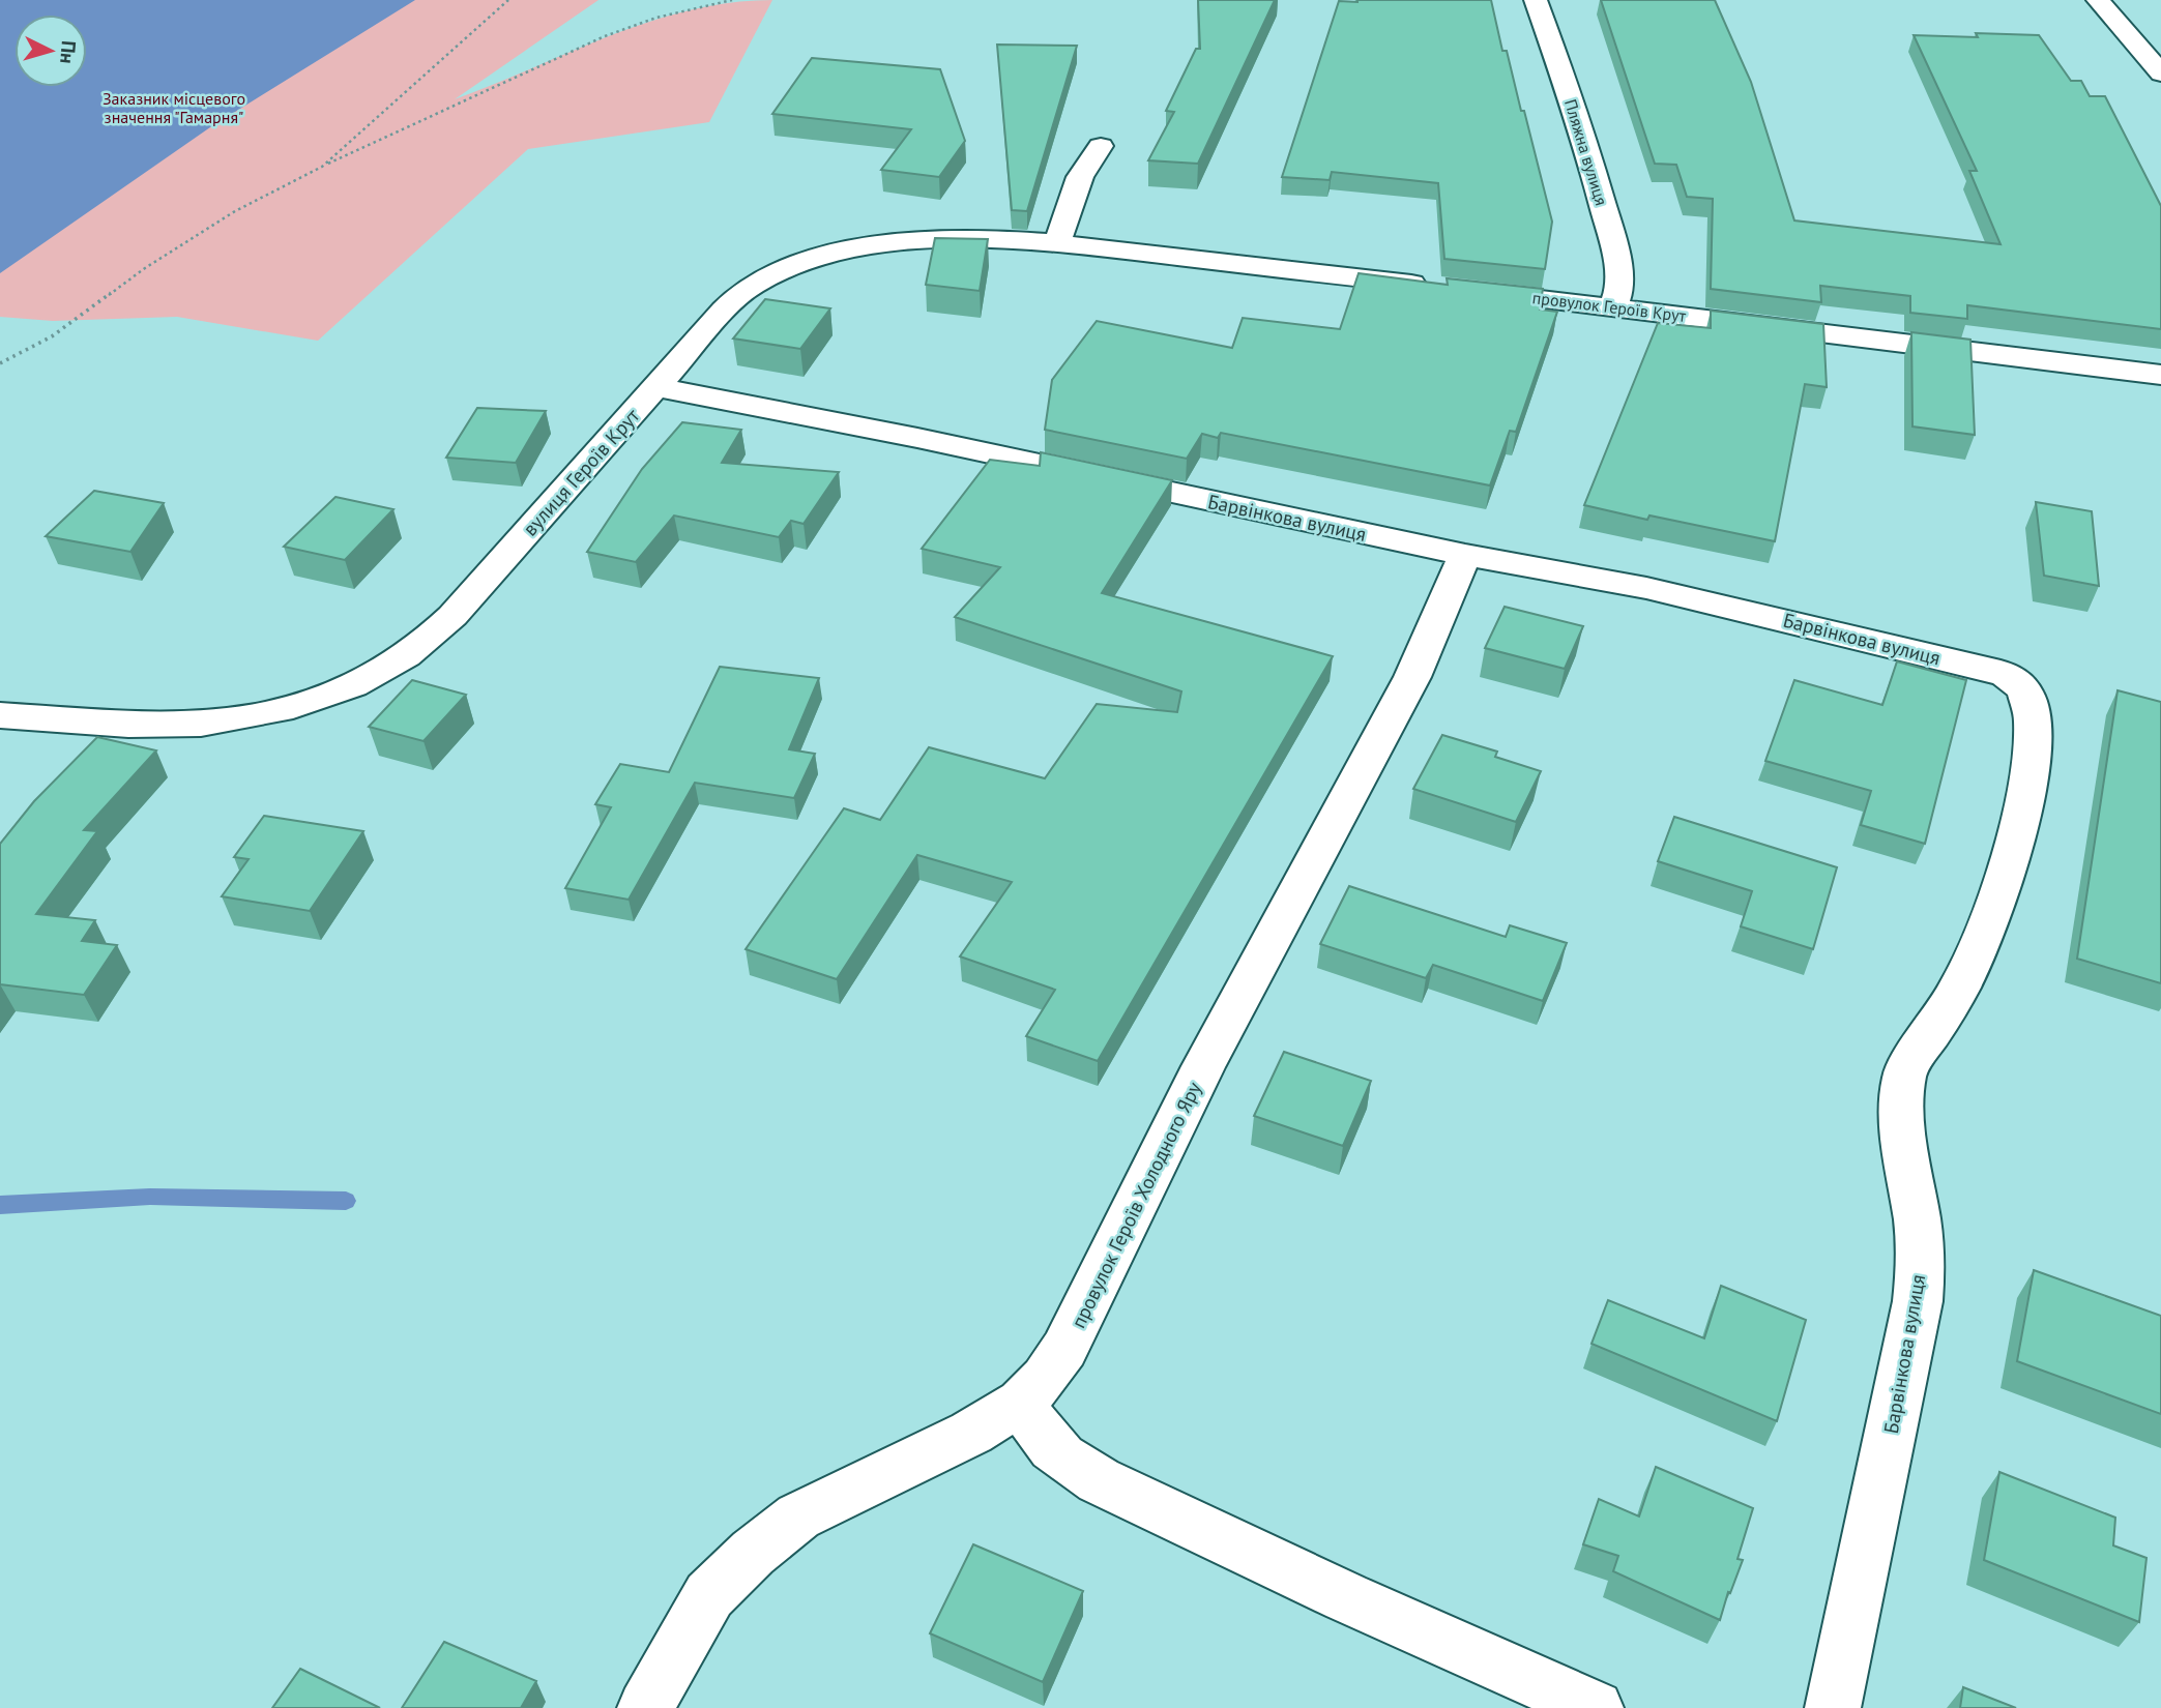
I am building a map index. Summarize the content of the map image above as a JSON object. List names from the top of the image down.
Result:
{
  "streets": {
    "street": [
      "Пляжна вулиця",
      "провулок Героїв Крут",
      "вулиця Героїв Крут",
      "Барвінкова вулиця",
      "провулок Героїв Холодного Яру"
    ]
  },
  "crossings": [
    ["Пляжна вулиця", "провулок Героїв Крут"],
    ["провулок Героїв Крут", "вулиця Героїв Крут"],
    ["вулиця Героїв Крут", "Барвінкова вулиця"],
    ["Барвінкова вулиця", "провулок Героїв Холодного Яру"]
  ],
  "parks": ["Заказник місцевого значення \"Гамарня\""],
  "north": "right"
}
